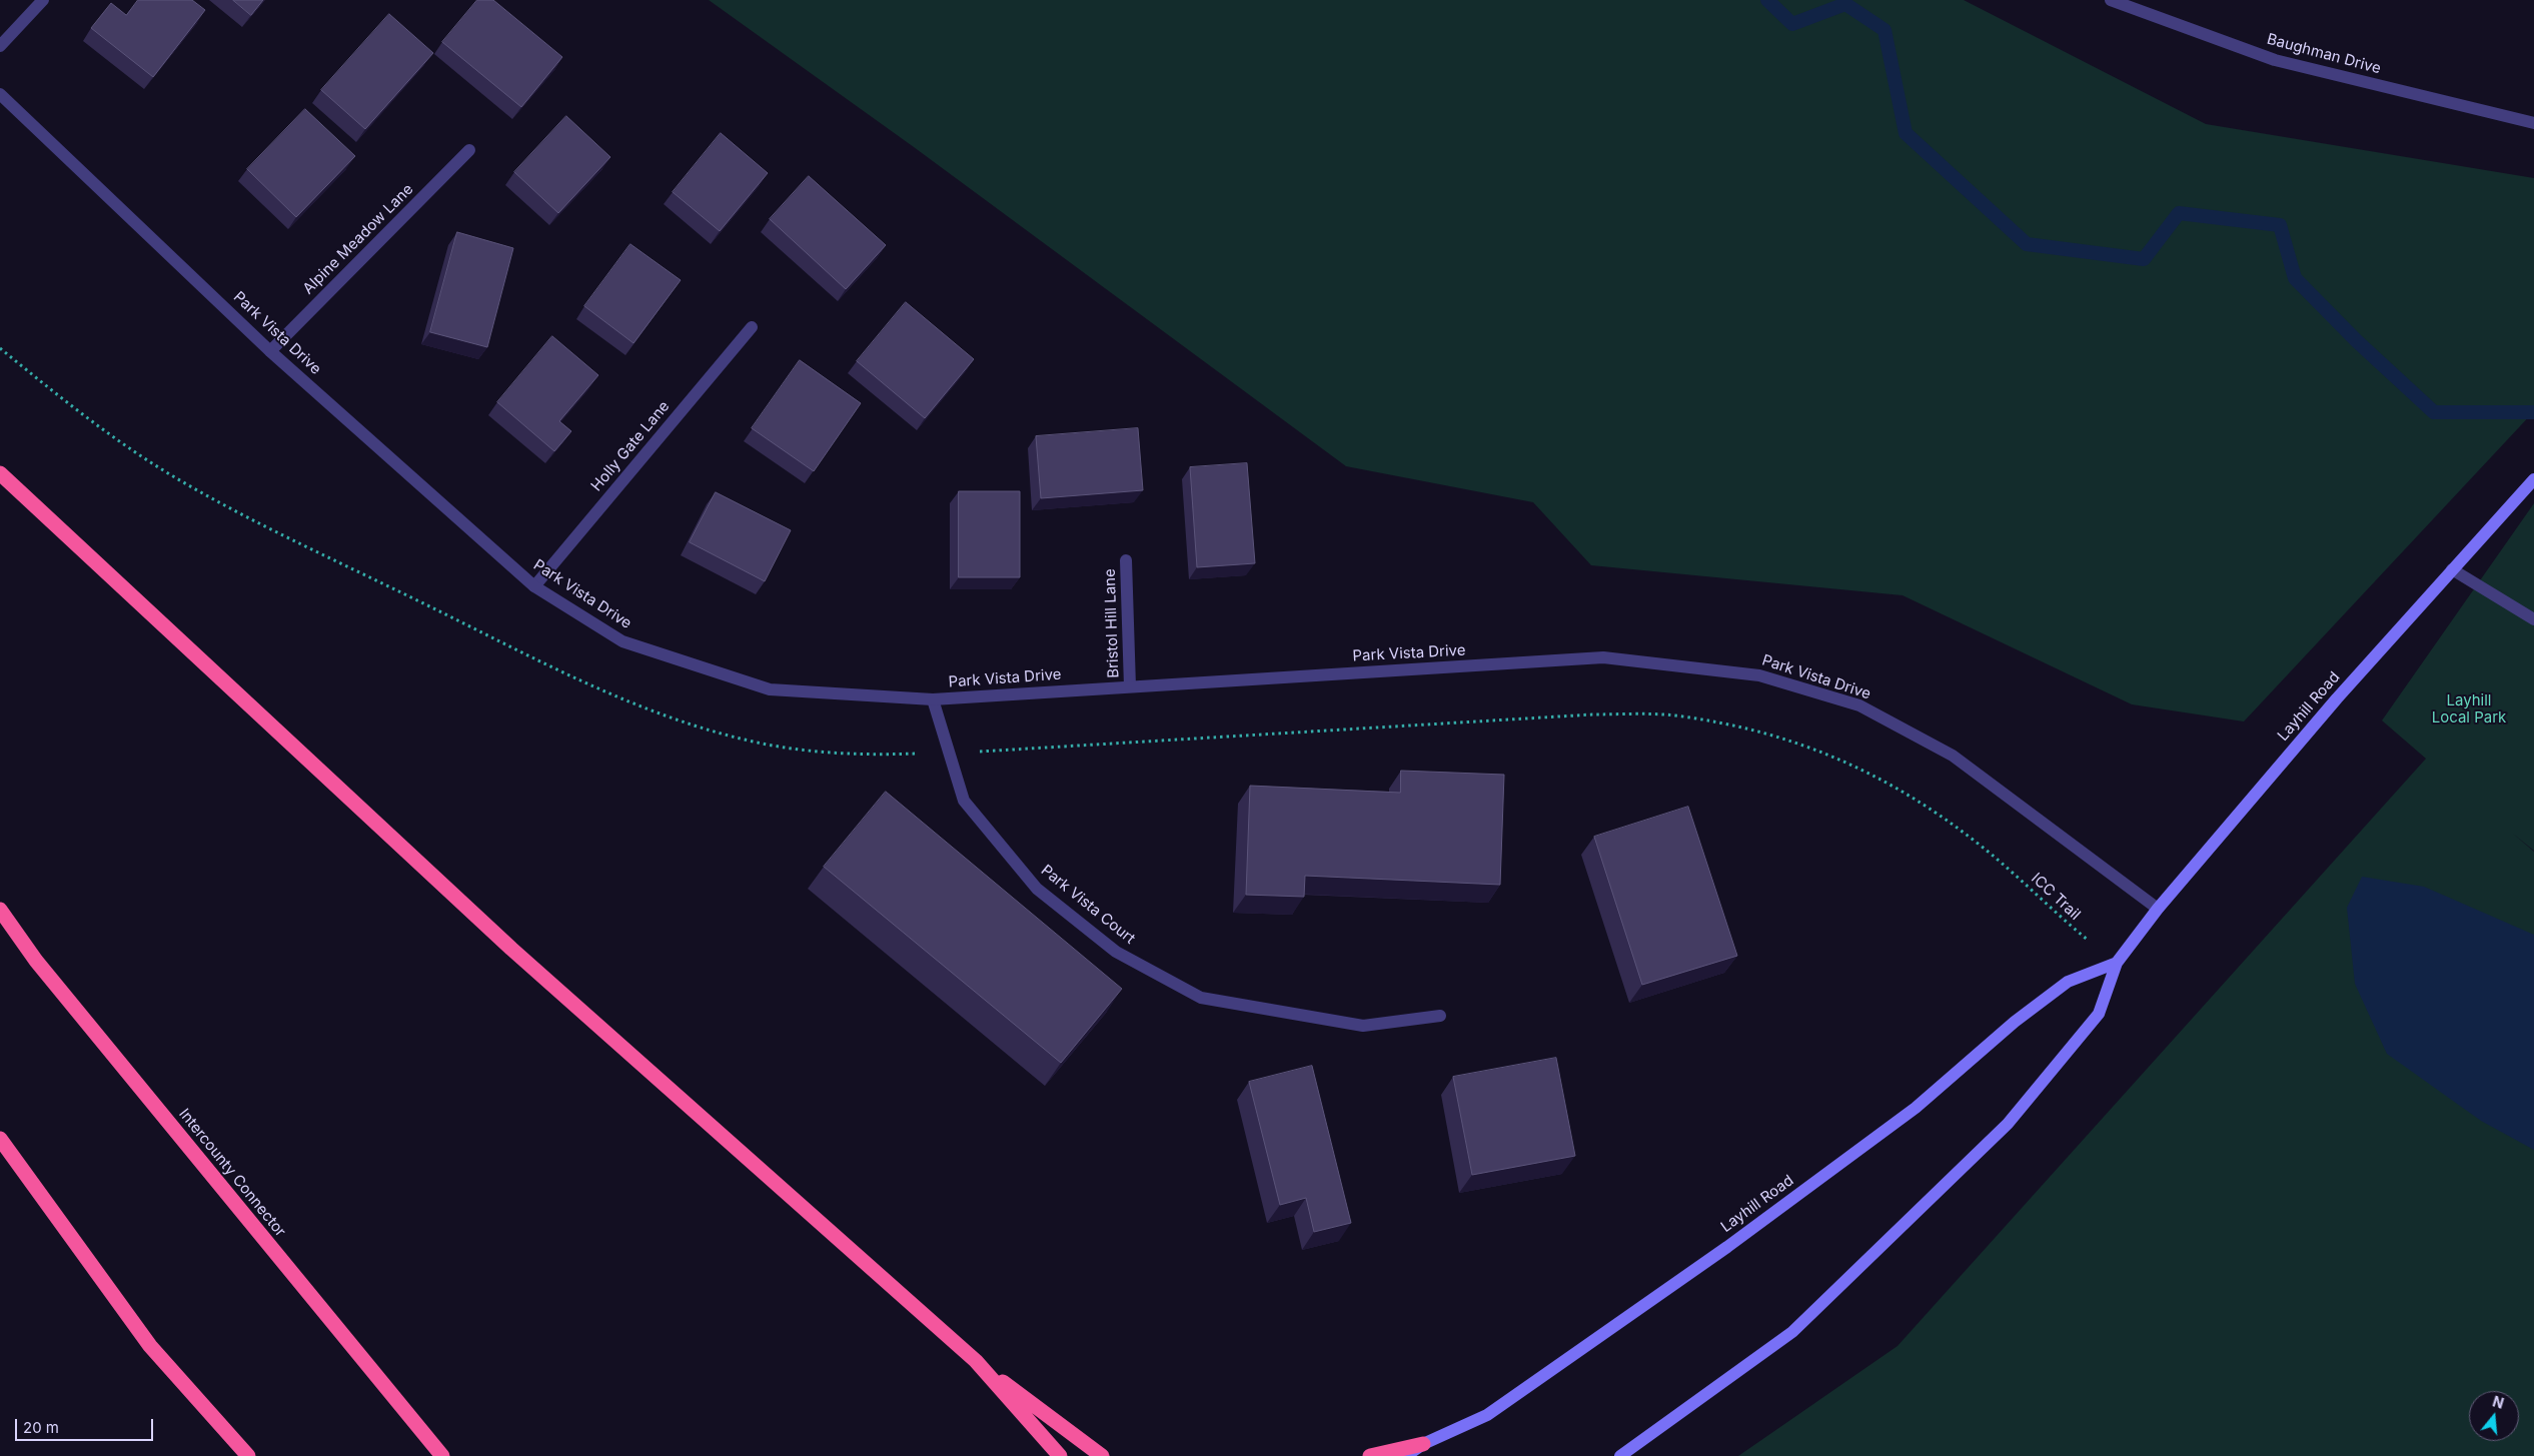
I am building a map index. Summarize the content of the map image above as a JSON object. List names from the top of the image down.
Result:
{
  "streets": {
    "highway": ["Intercounty Connector"],
    "main road": ["Layhill Road"],
    "street": [
      "Baughman Drive",
      "Alpine Meadow Lane",
      "Park Vista Drive",
      "Holly Gate Lane",
      "Bristol Hill Lane",
      "Park Vista Court"
    ],
    "path": ["ICC Trail"]
  },
  "crossings": [
    ["Alpine Meadow Lane", "Park Vista Drive"],
    ["Park Vista Drive", "Holly Gate Lane"],
    ["Park Vista Drive", "Bristol Hill Lane"],
    ["Park Vista Drive", "Layhill Road"],
    ["Park Vista Drive", "Park Vista Court"],
    ["Layhill Road", "ICC Trail"]
  ],
  "parks": ["Layhill Local Park"],
  "scale_bar": "20 m",
  "north": "top"
}
